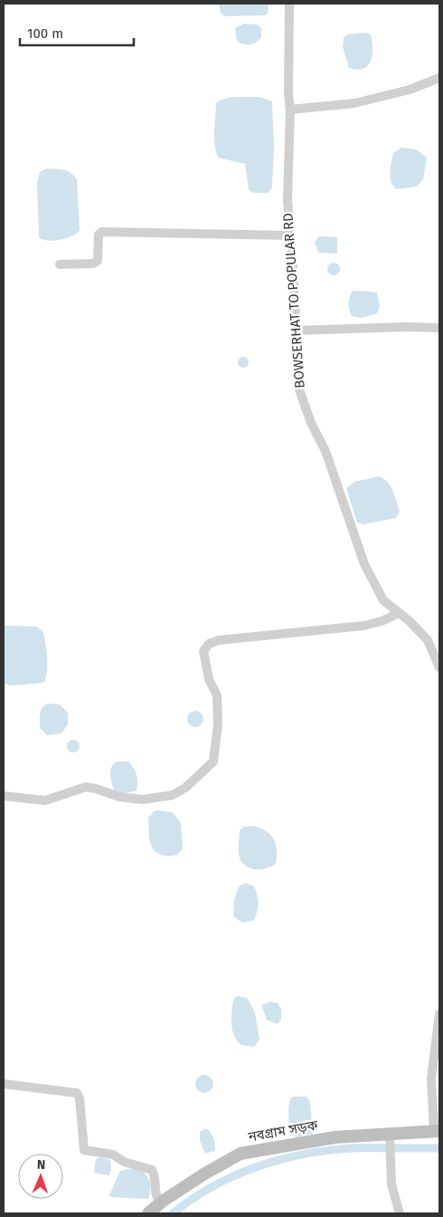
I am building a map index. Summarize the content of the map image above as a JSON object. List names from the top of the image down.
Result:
{
  "streets": {
    "main road": ["নবগ্রাম সড়ক"],
    "street": ["BOWSERHAT TO POPULAR RD"]
  },
  "scale_bar": "100 m",
  "north": "top"
}
